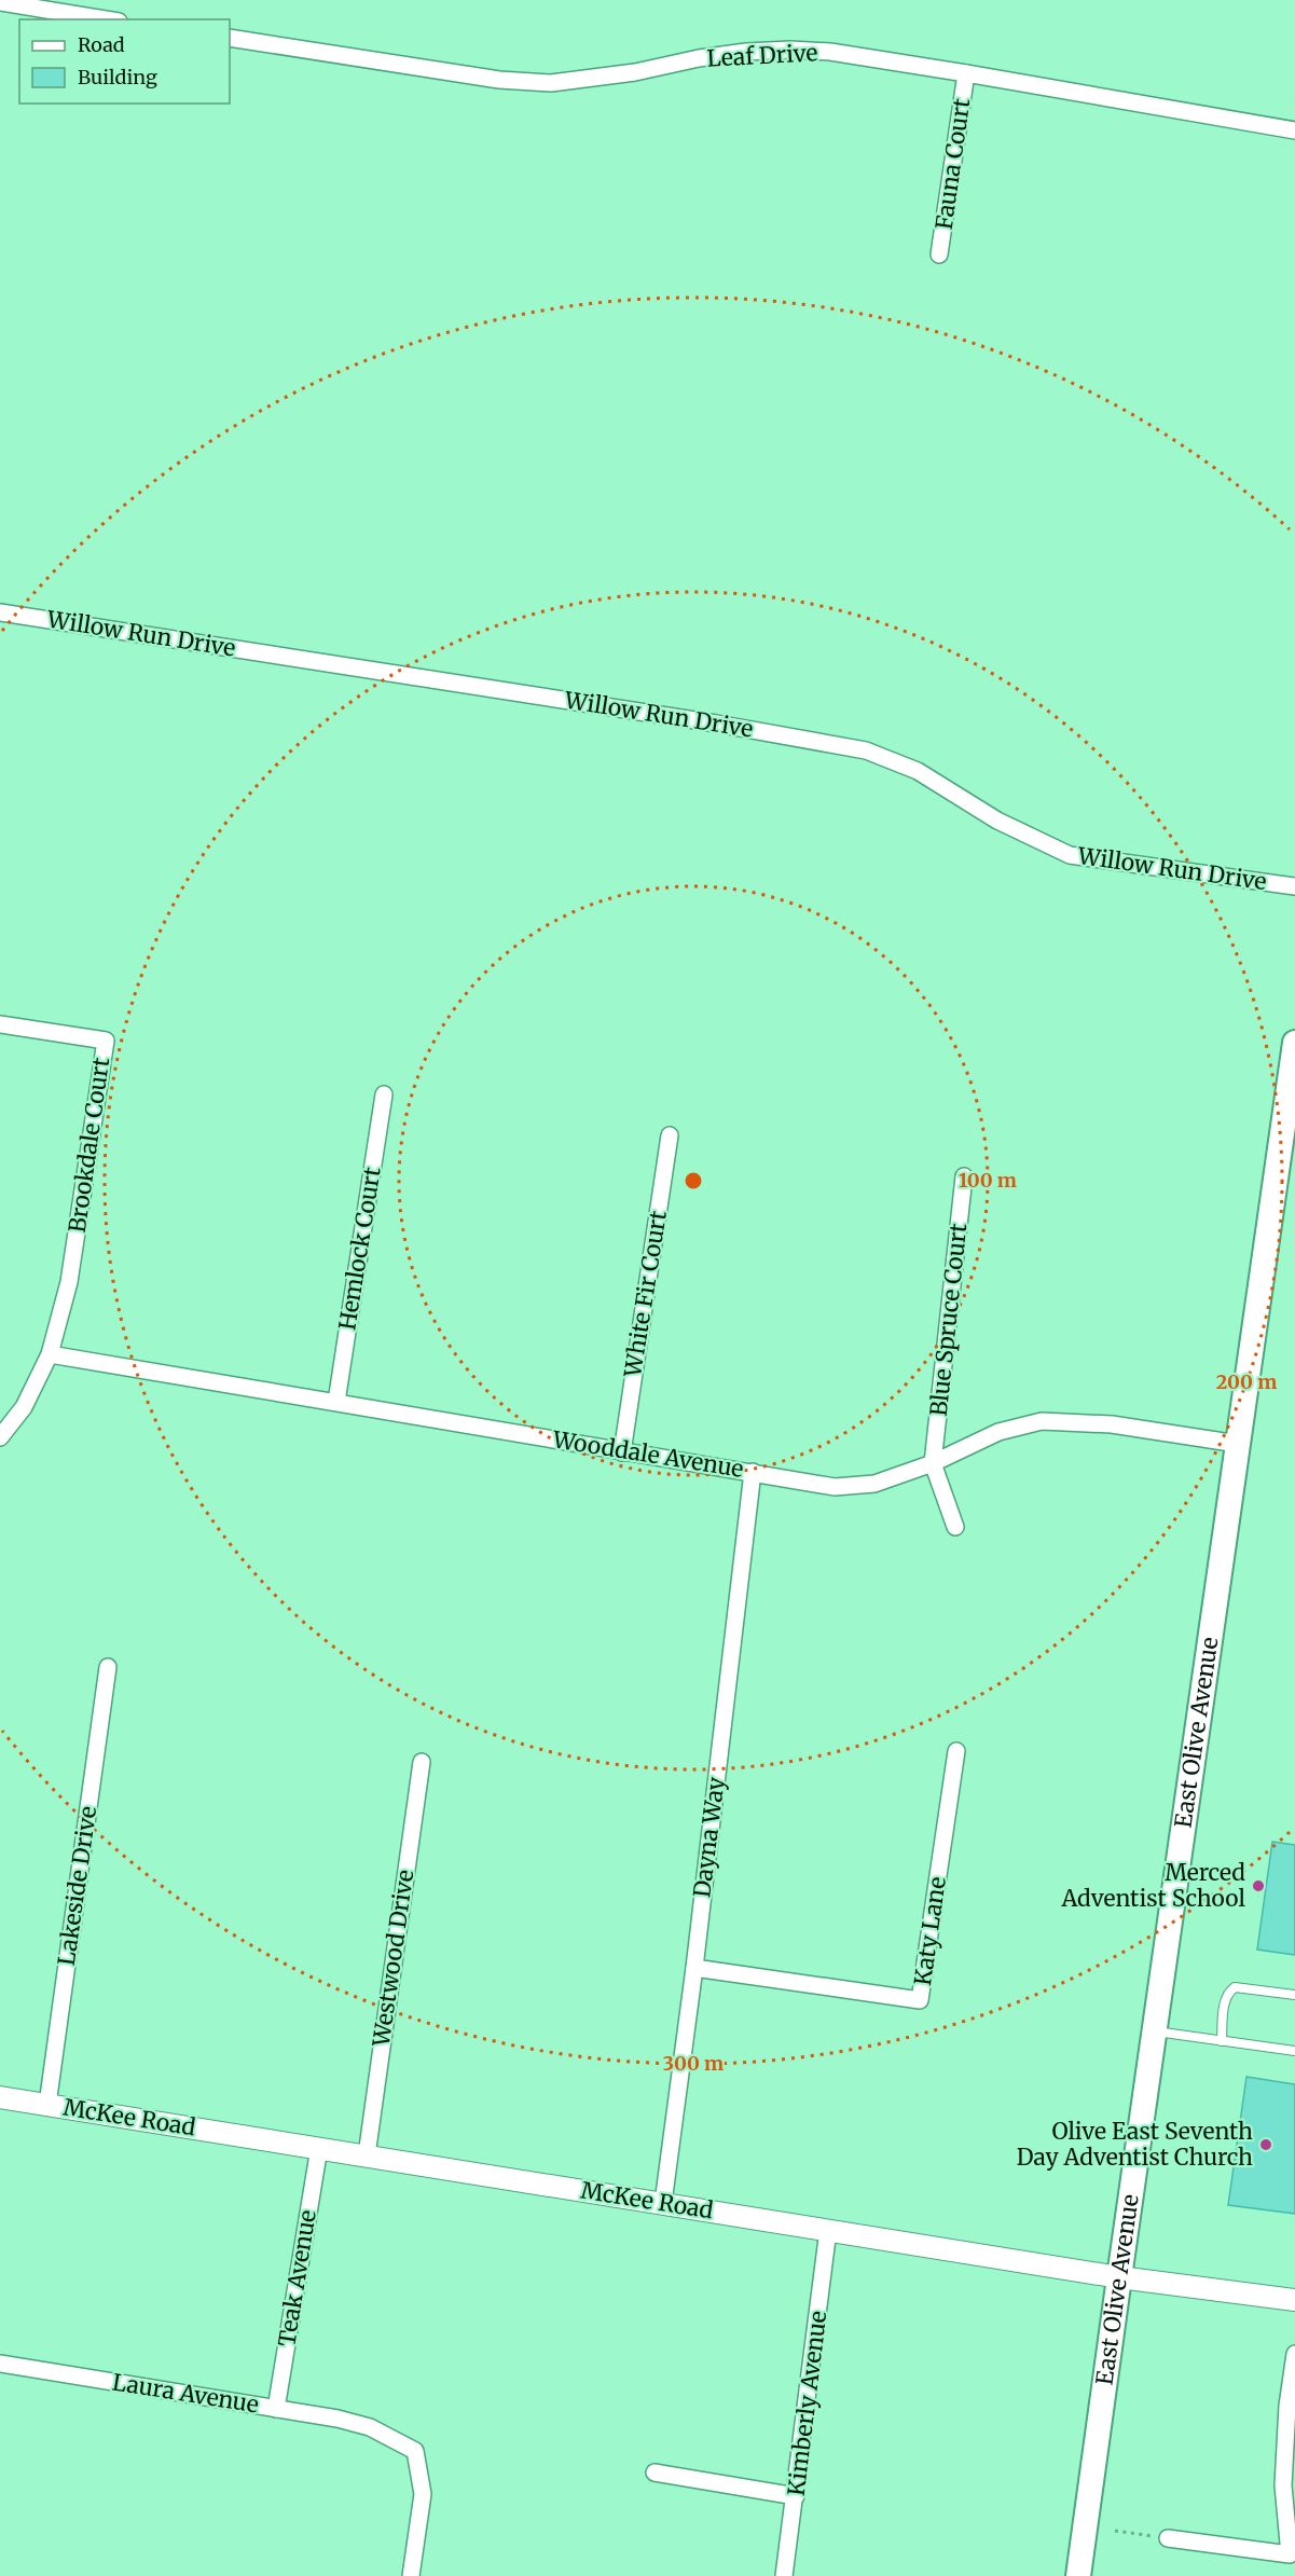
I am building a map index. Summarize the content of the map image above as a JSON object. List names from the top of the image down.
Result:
{
  "streets": {
    "main road": ["East Olive Avenue"],
    "street": [
      "Leaf Drive",
      "Fauna Court",
      "Willow Run Drive",
      "Brookdale Court",
      "Hemlock Court",
      "White Fir Court",
      "Blue Spruce Court",
      "Wooddale Avenue",
      "Dayna Way",
      "Lakeside Drive",
      "Katy Lane",
      "Westwood Drive",
      "McKee Road",
      "Teak Avenue",
      "Laura Avenue",
      "Kimberly Avenue"
    ]
  },
  "crossings": [
    ["Leaf Drive", "Fauna Court"],
    ["Brookdale Court", "Wooddale Avenue"],
    ["Hemlock Court", "Wooddale Avenue"],
    ["White Fir Court", "Wooddale Avenue"],
    ["Blue Spruce Court", "Wooddale Avenue"],
    ["Wooddale Avenue", "East Olive Avenue"],
    ["Wooddale Avenue", "Dayna Way"],
    ["East Olive Avenue", "McKee Road"],
    ["Dayna Way", "Katy Lane"],
    ["Dayna Way", "McKee Road"],
    ["Lakeside Drive", "McKee Road"],
    ["Westwood Drive", "McKee Road"],
    ["McKee Road", "Teak Avenue"],
    ["McKee Road", "Kimberly Avenue"],
    ["Teak Avenue", "Laura Avenue"]
  ],
  "places": ["Merced Adventist School", "Olive East Seventh Day Adventist Church"],
  "legend": ["Road", "Building"],
  "rings": ["100 m", "200 m", "300 m"]
}
